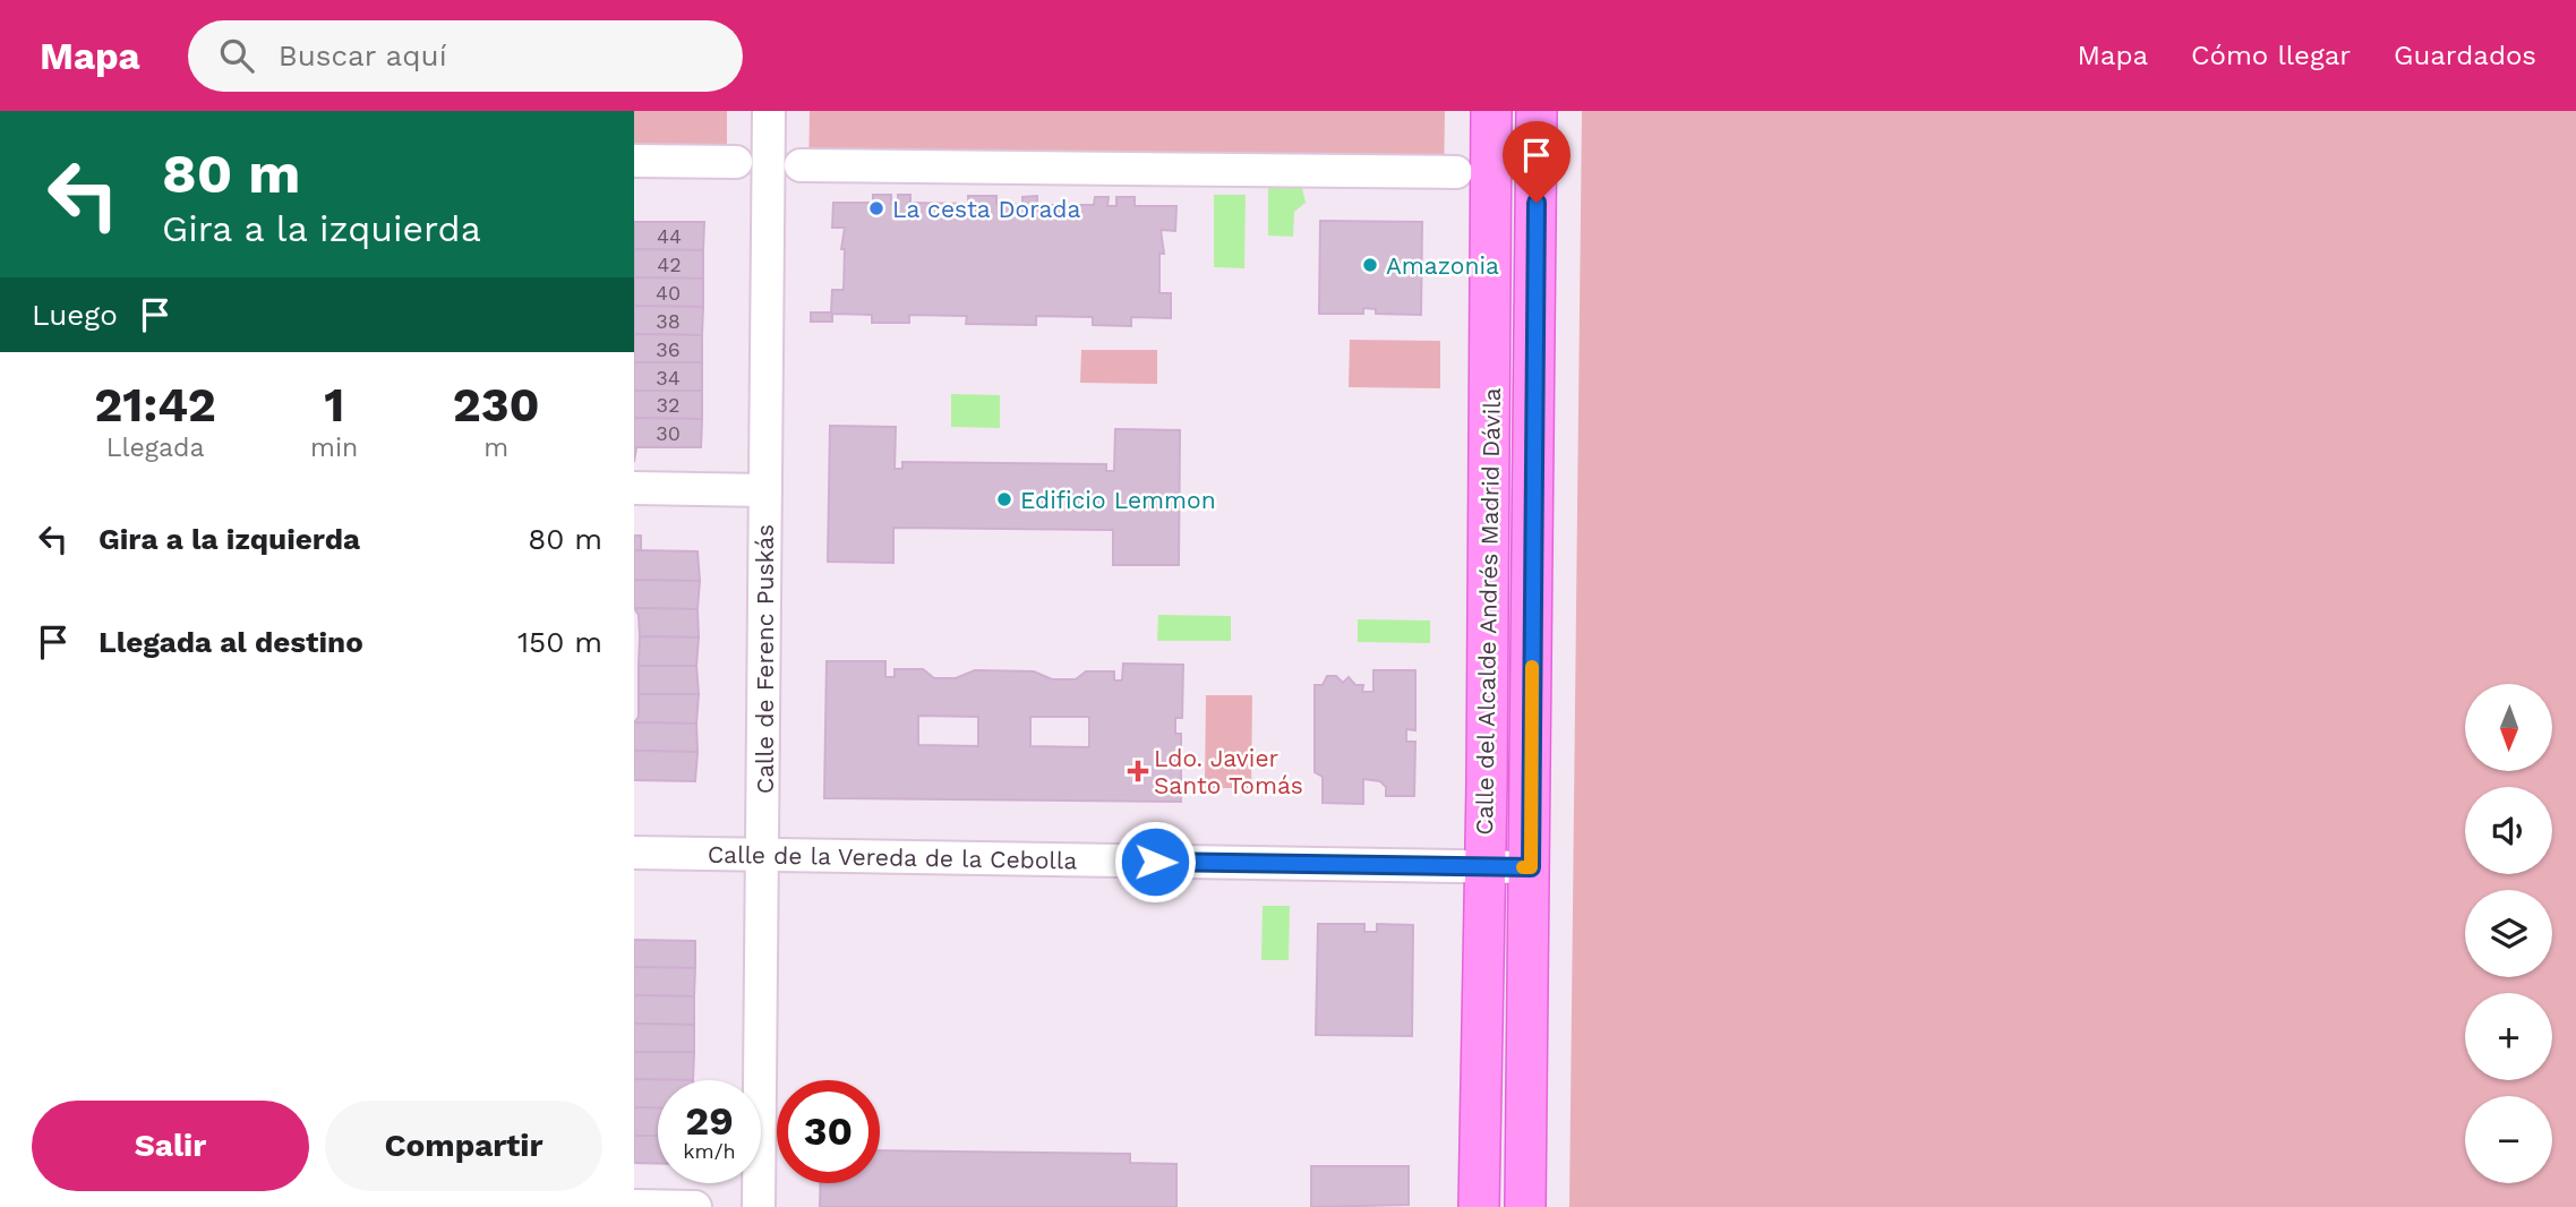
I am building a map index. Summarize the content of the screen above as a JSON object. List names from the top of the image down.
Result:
{
  "streets": {
    "main road": ["Calle del Alcalde Andrés Madrid Dávila"],
    "street": ["Calle de Ferenc Puskás", "Calle de la Vereda de la Cebolla"]
  },
  "crossings": [
    ["Calle del Alcalde Andrés Madrid Dávila", "Calle de la Vereda de la Cebolla"],
    ["Calle de Ferenc Puskás", "Calle de la Vereda de la Cebolla"]
  ],
  "places": {
    "other": ["La cesta Dorada", "Amazonia", "Edificio Lemmon"],
    "health": ["Ldo. Javier Santo Tomás"]
  },
  "house_numbers": [
    "44",
    "42",
    "40",
    "38",
    "36",
    "34",
    "32",
    "30"
  ],
  "north": "bottom",
  "page": {
    "header": "Mapa",
    "search": "Buscar aquí",
    "nav": ["Mapa", "Cómo llegar", "Guardados"],
    "turn": ["80 m", "Gira a la izquierda"],
    "then": "Luego",
    "eta": [
      "21:42",
      "Llegada",
      "1",
      "min",
      "230",
      "m"
    ],
    "list": [
      {
        "name": "Gira a la izquierda",
        "value": "80 m"
      },
      {
        "name": "Llegada al destino",
        "value": "150 m"
      }
    ],
    "map_buttons": ["+", "−"],
    "speed": "29 km/h",
    "limit": "30",
    "buttons": ["Salir", "Compartir"]
  }
}
